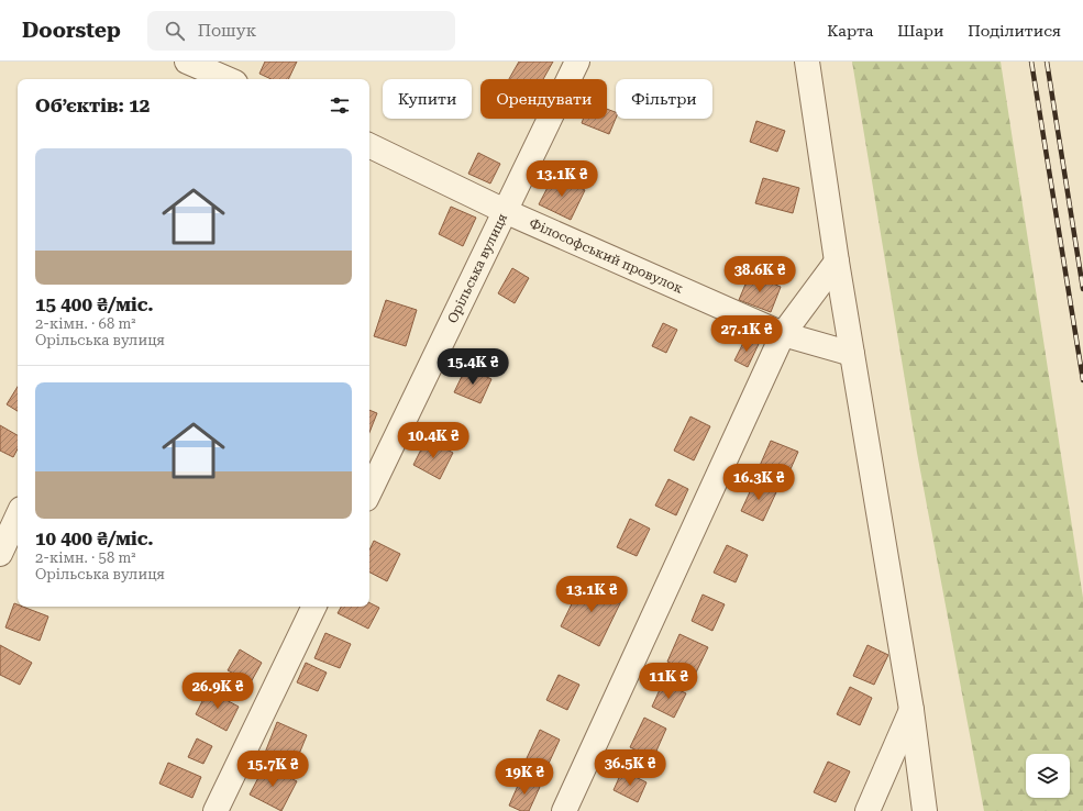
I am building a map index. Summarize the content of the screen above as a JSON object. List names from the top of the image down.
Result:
{
  "streets": {
    "street": ["Філософський провулок", "Орільська вулиця"]
  },
  "crossings": [
    ["Філософський провулок", "Орільська вулиця"]
  ],
  "page": {
    "header": "Doorstep",
    "search": "Пошук",
    "nav": ["Карта", "Шари", "Поділитися"],
    "chip": ["Купити", "Орендувати", "Фільтри"],
    "heading": "Об’єктів: 12",
    "list": [
      {
        "name": "15 400 ₴/міс.",
        "note": "2-кімн. · 68 m² · Орільська вулиця"
      },
      {
        "name": "10 400 ₴/міс.",
        "note": "2-кімн. · 58 m² · Орільська вулиця"
      }
    ],
    "price": [
      "13.1K ₴",
      "38.6K ₴",
      "27.1K ₴",
      "15.4K ₴",
      "10.4K ₴",
      "16.3K ₴",
      "13.1K ₴",
      "11K ₴",
      "26.9K ₴",
      "36.5K ₴",
      "15.7K ₴",
      "19K ₴"
    ]
  }
}
